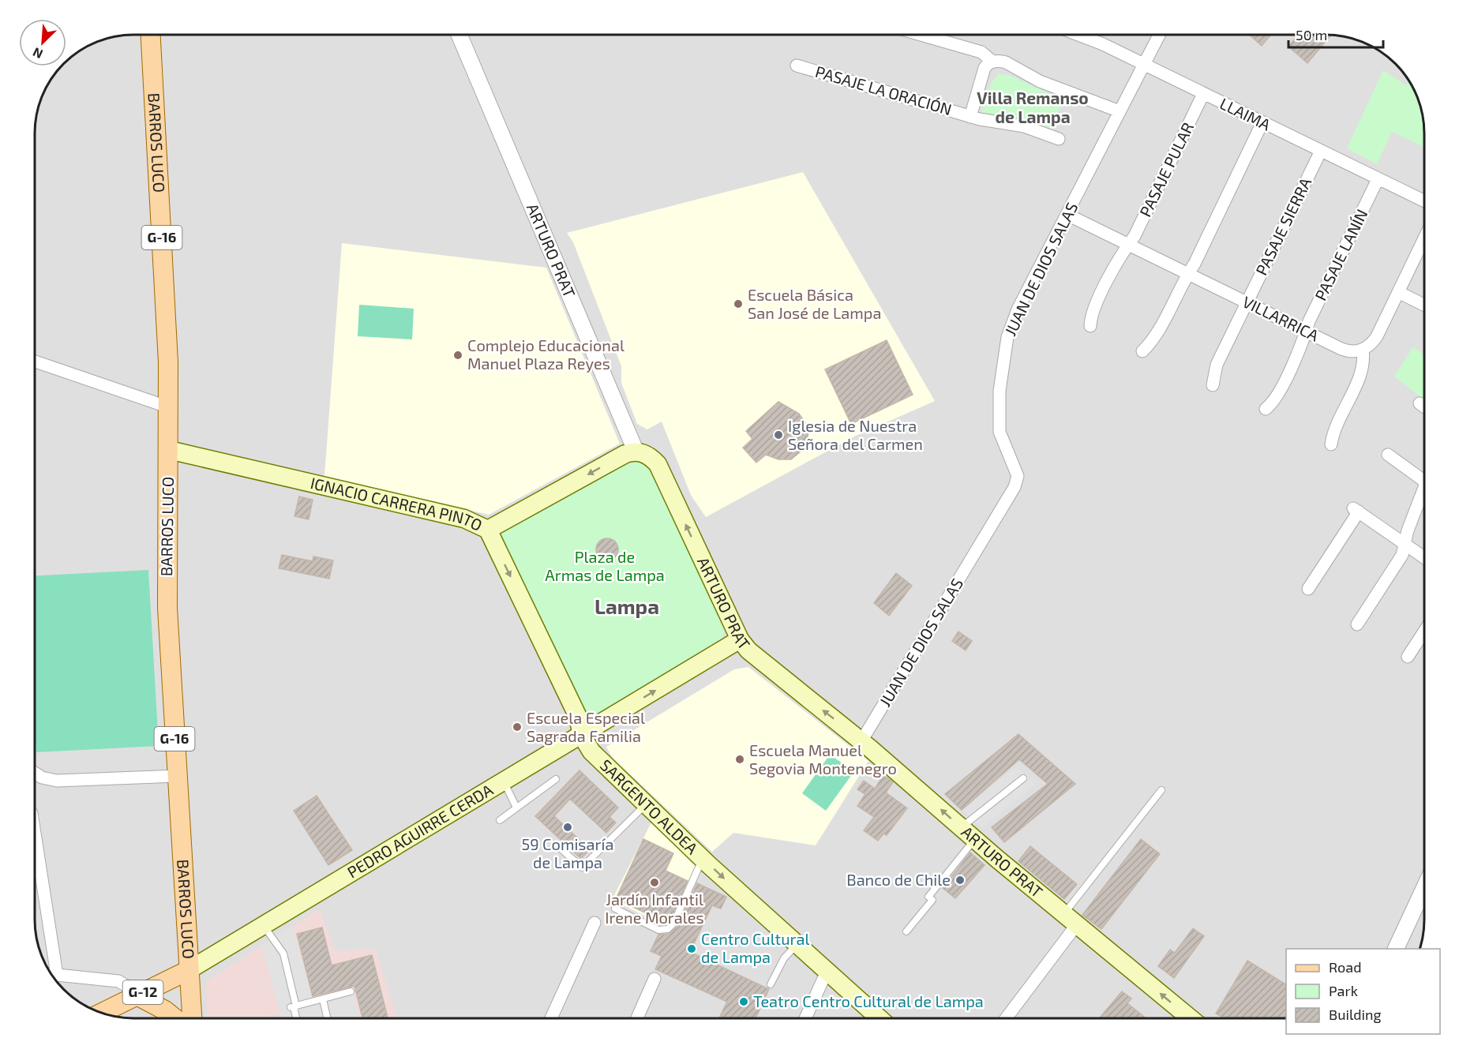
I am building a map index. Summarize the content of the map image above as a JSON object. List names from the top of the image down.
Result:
{
  "streets": {
    "main road": [
      "BARROS LUCO",
      "G-16",
      "ARTURO PRAT",
      "IGNACIO CARRERA PINTO",
      "SARGENTO ALDEA",
      "PEDRO AGUIRRE CERDA",
      "G-12"
    ],
    "street": [
      "PASAJE LA ORACIÓN",
      "LLAIMA",
      "PASAJE PULAR",
      "PASAJE SIERRA",
      "PASAJE LANÍN",
      "JUAN DE DIOS SALAS",
      "VILLARRICA"
    ]
  },
  "crossings": [
    ["LLAIMA", "PASAJE PULAR"],
    ["LLAIMA", "PASAJE SIERRA"],
    ["LLAIMA", "PASAJE LANÍN"],
    ["LLAIMA", "JUAN DE DIOS SALAS"],
    ["BARROS LUCO", "IGNACIO CARRERA PINTO"],
    ["BARROS LUCO", "PEDRO AGUIRRE CERDA"],
    ["PASAJE PULAR", "VILLARRICA"],
    ["PASAJE SIERRA", "VILLARRICA"],
    ["ARTURO PRAT", "JUAN DE DIOS SALAS"],
    ["ARTURO PRAT", "IGNACIO CARRERA PINTO"],
    ["ARTURO PRAT", "PEDRO AGUIRRE CERDA"],
    ["PASAJE LANÍN", "VILLARRICA"],
    ["JUAN DE DIOS SALAS", "VILLARRICA"],
    ["IGNACIO CARRERA PINTO", "SARGENTO ALDEA"],
    ["SARGENTO ALDEA", "PEDRO AGUIRRE CERDA"]
  ],
  "one_way": ["ARTURO PRAT", "SARGENTO ALDEA"],
  "districts": ["Villa Remanso de Lampa", "Lampa"],
  "parks": ["Plaza de Armas de Lampa"],
  "places": [
    "Escuela Básica San José de Lampa",
    "Complejo Educacional Manuel Plaza Reyes",
    "Iglesia de Nuestra Señora del Carmen",
    "Escuela Especial Sagrada Familia",
    "Escuela Manuel Segovia Montenegro",
    "59 Comisaría de Lampa",
    "Banco de Chile",
    "Jardín Infantil Irene Morales",
    "Centro Cultural de Lampa",
    "Teatro Centro Cultural de Lampa"
  ],
  "legend": ["Road", "Park", "Building"],
  "scale_bar": "50 m",
  "north": "bottom left"
}
